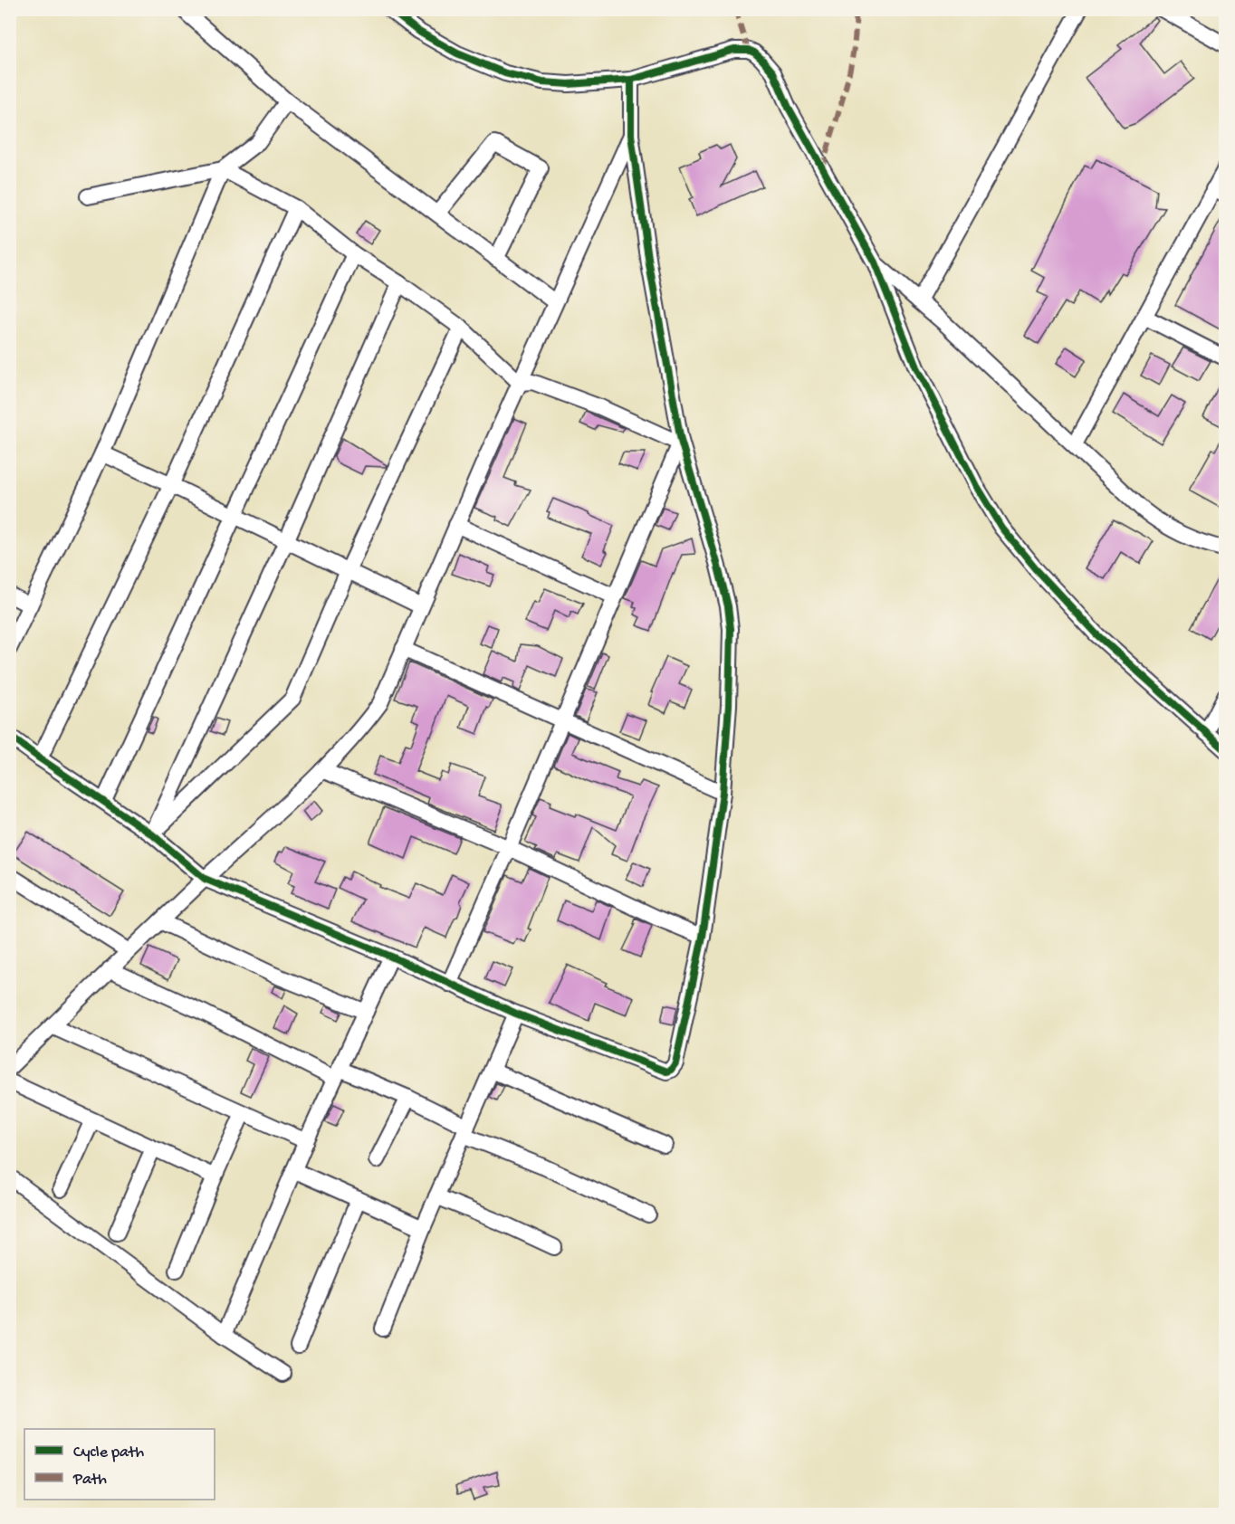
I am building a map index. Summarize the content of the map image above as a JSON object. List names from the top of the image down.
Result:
{
  "legend": ["Cycle path", "Path"]
}
